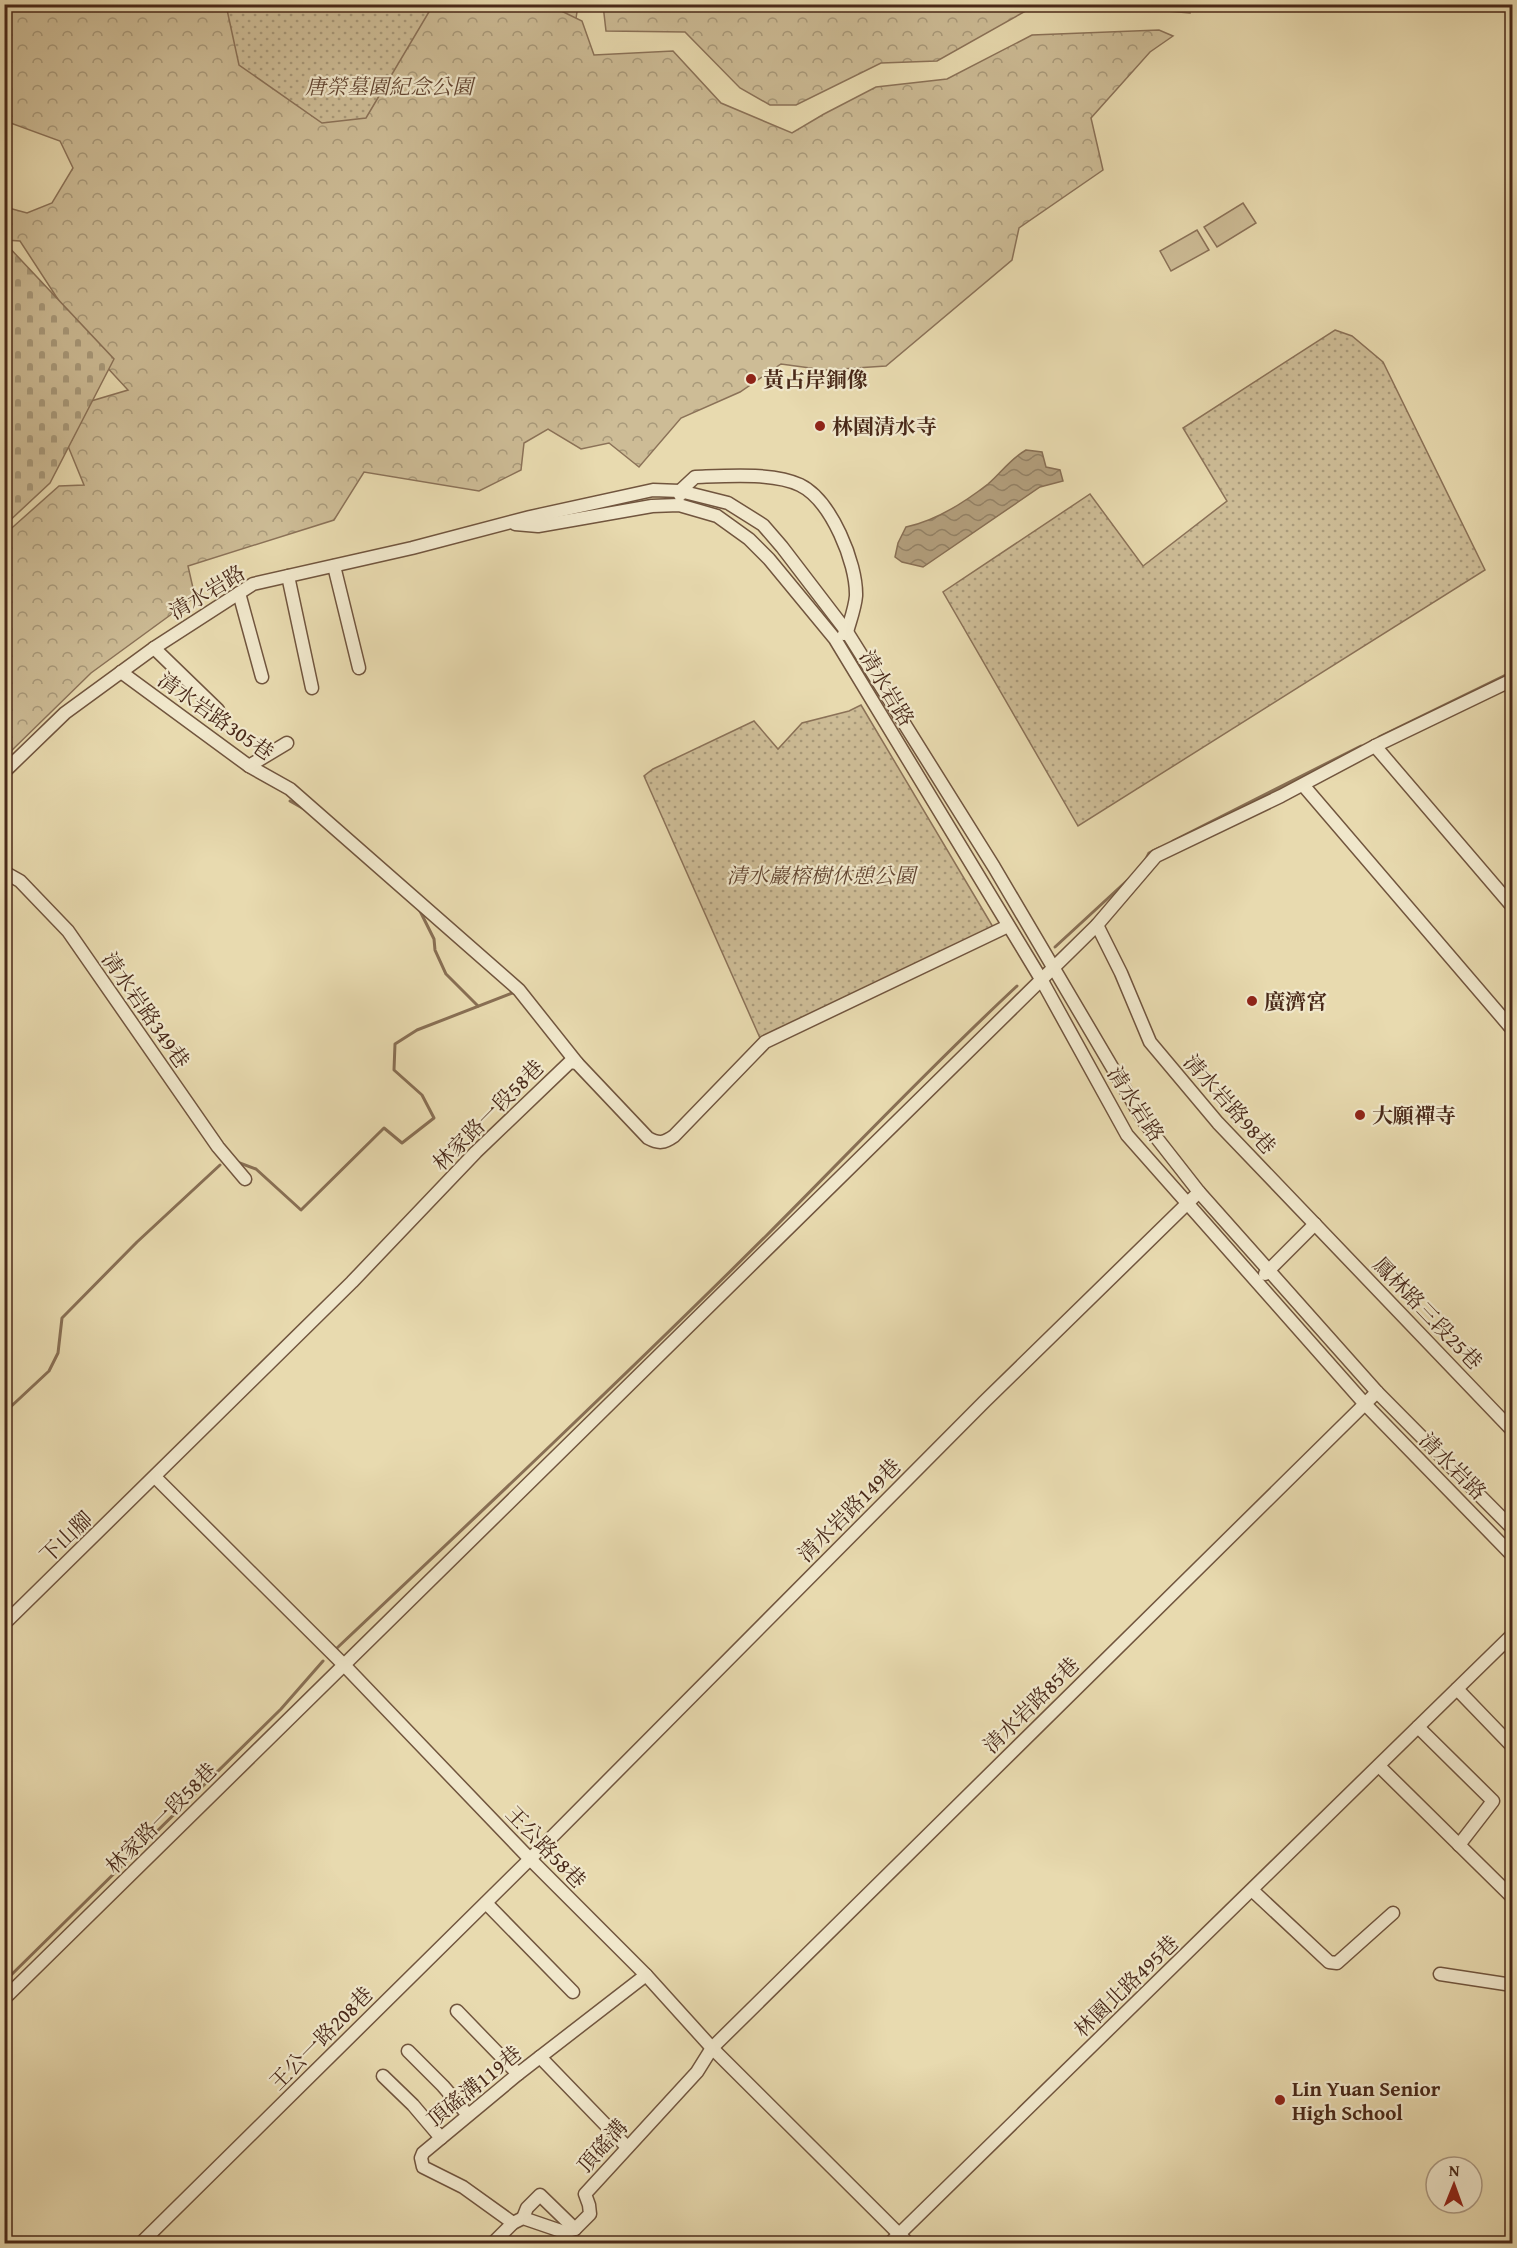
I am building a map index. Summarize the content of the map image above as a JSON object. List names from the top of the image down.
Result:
{
  "streets": {
    "street": [
      "清水岩路",
      "清水岩路305巷",
      "清水岩路349巷",
      "清水岩路98巷",
      "林家路一段58巷",
      "鳳林路三段25巷",
      "清水岩路149巷",
      "下山腳",
      "清水岩路85巷",
      "王公路58巷",
      "林園北路495巷",
      "王公一路208巷",
      "頂磘溝119巷",
      "頂磘溝"
    ]
  },
  "crossings": [
    ["清水岩路", "清水岩路305巷"],
    ["清水岩路", "林家路一段58巷"],
    ["清水岩路", "清水岩路149巷"],
    ["清水岩路", "清水岩路85巷"],
    ["清水岩路305巷", "林家路一段58巷"],
    ["清水岩路98巷", "林家路一段58巷"],
    ["清水岩路98巷", "鳳林路三段25巷"],
    ["林家路一段58巷", "下山腳"],
    ["林家路一段58巷", "王公路58巷"],
    ["清水岩路149巷", "王公路58巷"],
    ["清水岩路149巷", "王公一路208巷"],
    ["下山腳", "王公路58巷"],
    ["清水岩路85巷", "王公路58巷"],
    ["清水岩路85巷", "頂磘溝"],
    ["王公路58巷", "林園北路495巷"],
    ["王公路58巷", "王公一路208巷"],
    ["王公路58巷", "頂磘溝119巷"],
    ["王公路58巷", "頂磘溝"]
  ],
  "parks": ["唐榮墓園紀念公園", "清水巖榕樹休憩公園"],
  "places": [
    "黃占岸銅像",
    "林園清水寺",
    "廣濟宮",
    "大願禪寺",
    "Lin Yuan Senior High School"
  ],
  "north": "top"
}
